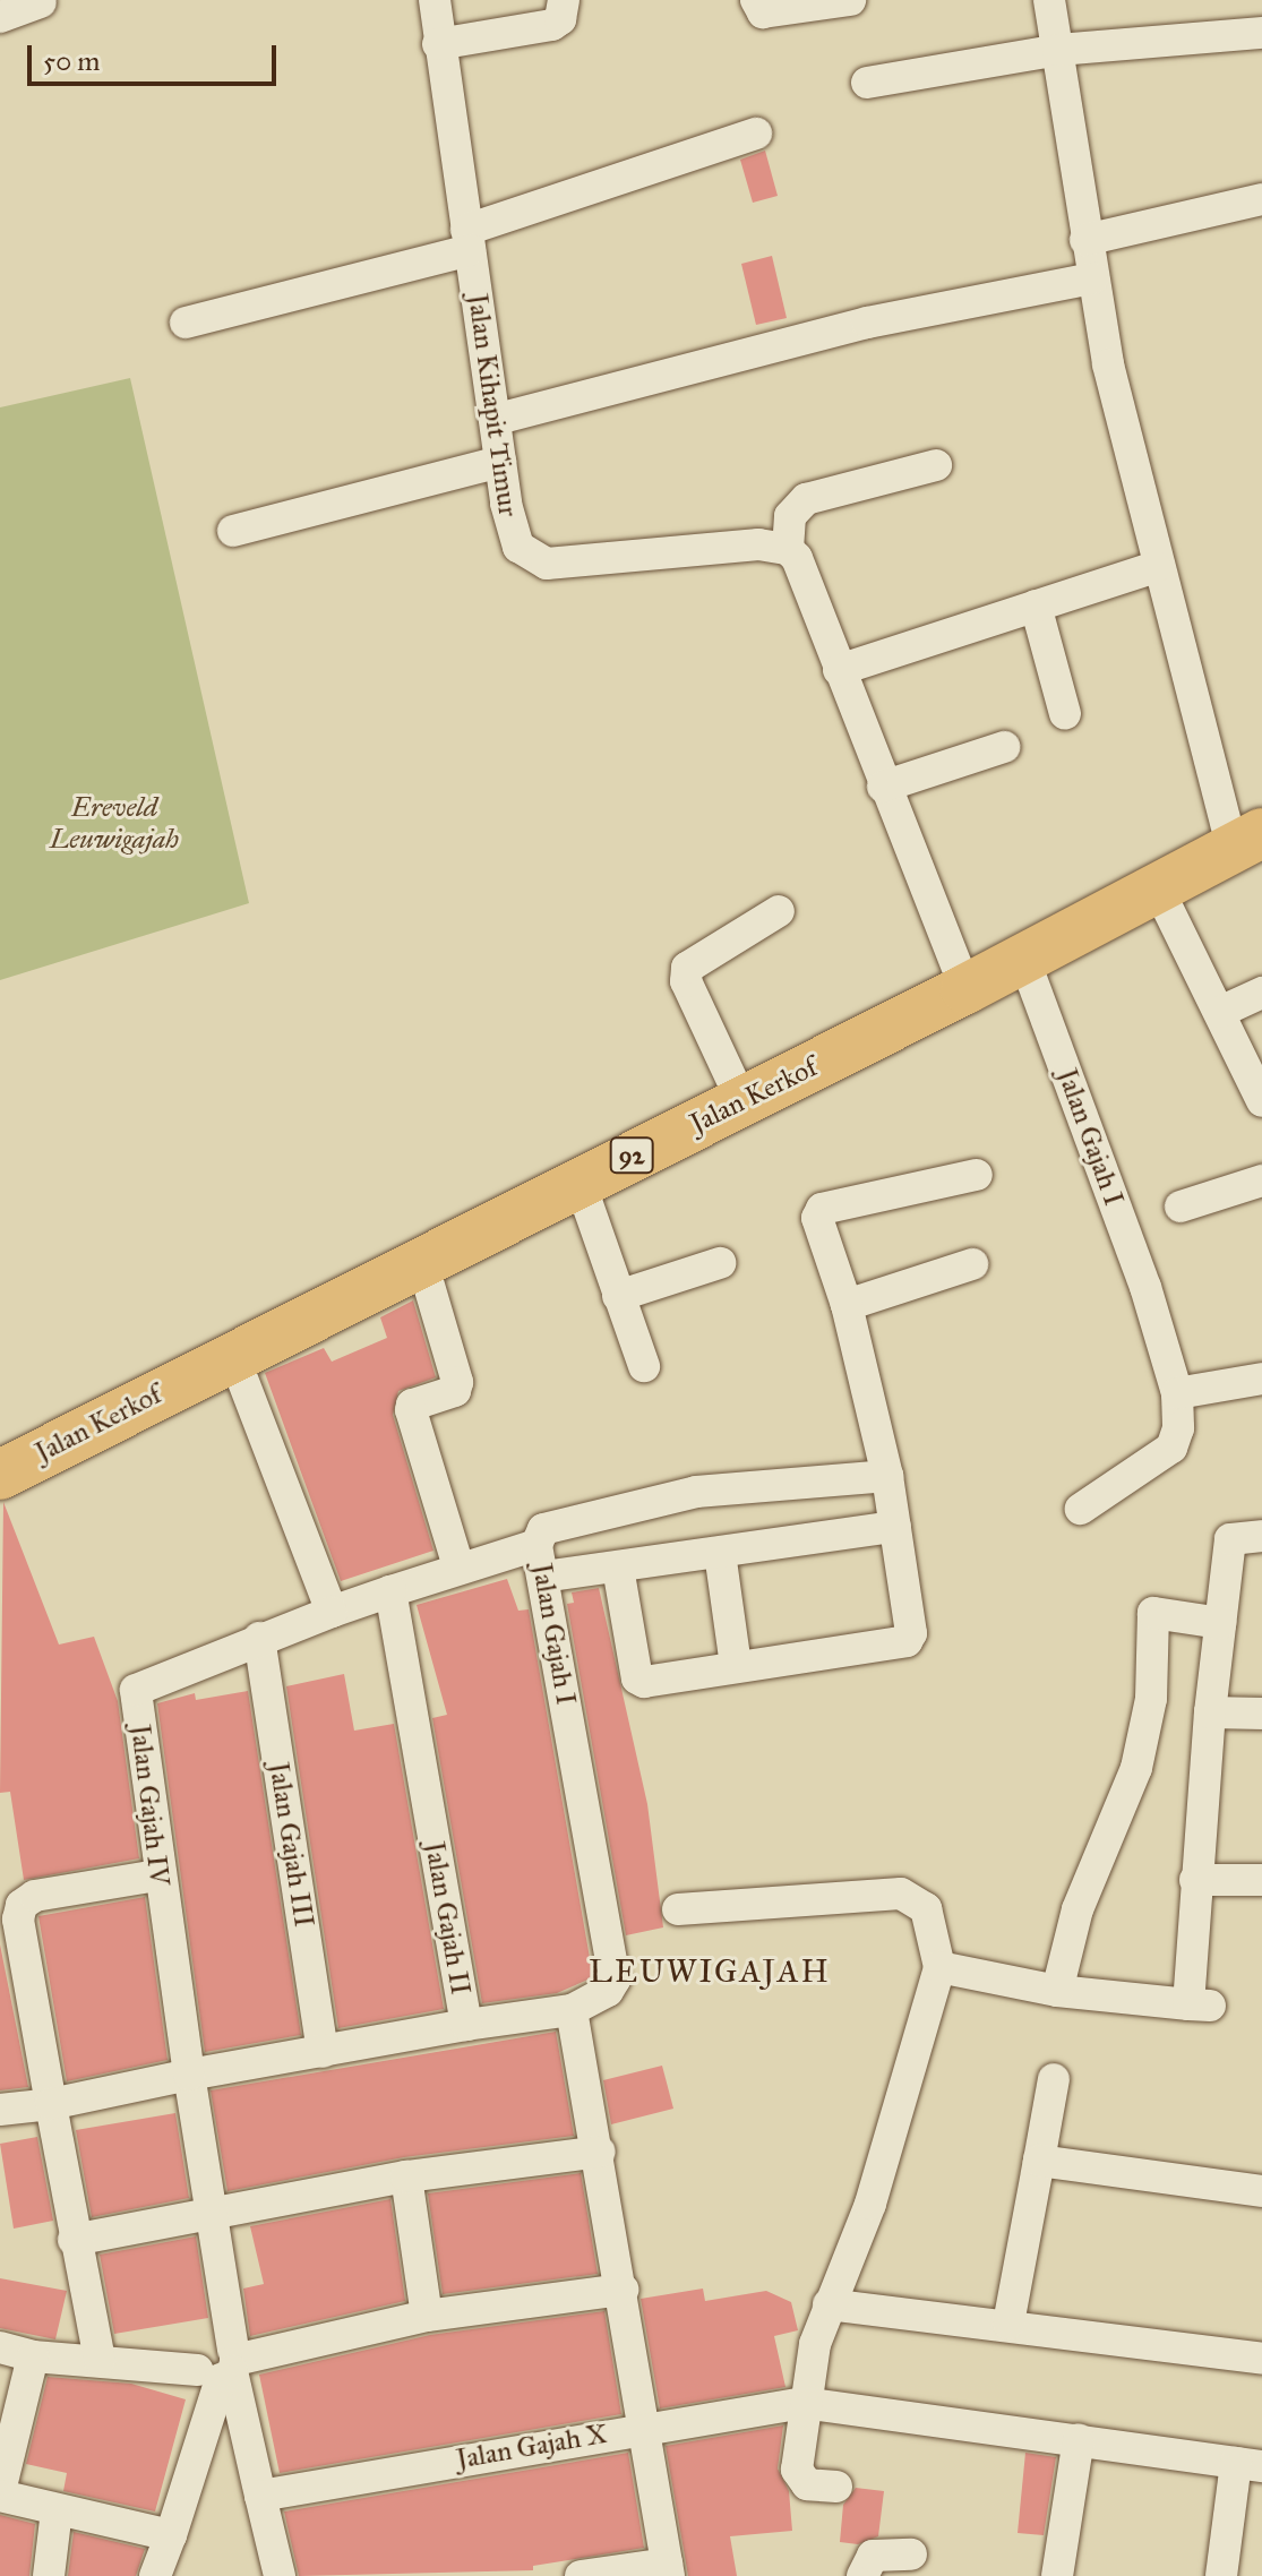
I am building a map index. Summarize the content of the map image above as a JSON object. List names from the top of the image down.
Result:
{
  "streets": {
    "main road": ["Jalan Kerkof", "92"],
    "street": [
      "Jalan Kihapit Timur",
      "Jalan Gajah I",
      "Jalan Gajah IV",
      "Jalan Gajah III",
      "Jalan Gajah II",
      "Jalan Gajah X"
    ]
  },
  "crossings": [
    ["Jalan Kerkof", "Jalan Gajah I"],
    ["Jalan Gajah IV", "Jalan Gajah III"],
    ["Jalan Gajah IV", "Jalan Gajah II"],
    ["Jalan Gajah III", "Jalan Gajah II"]
  ],
  "districts": ["LEUWIGAJAH"],
  "parks": ["Ereveld Leuwigajah"],
  "scale_bar": "50 m"
}
